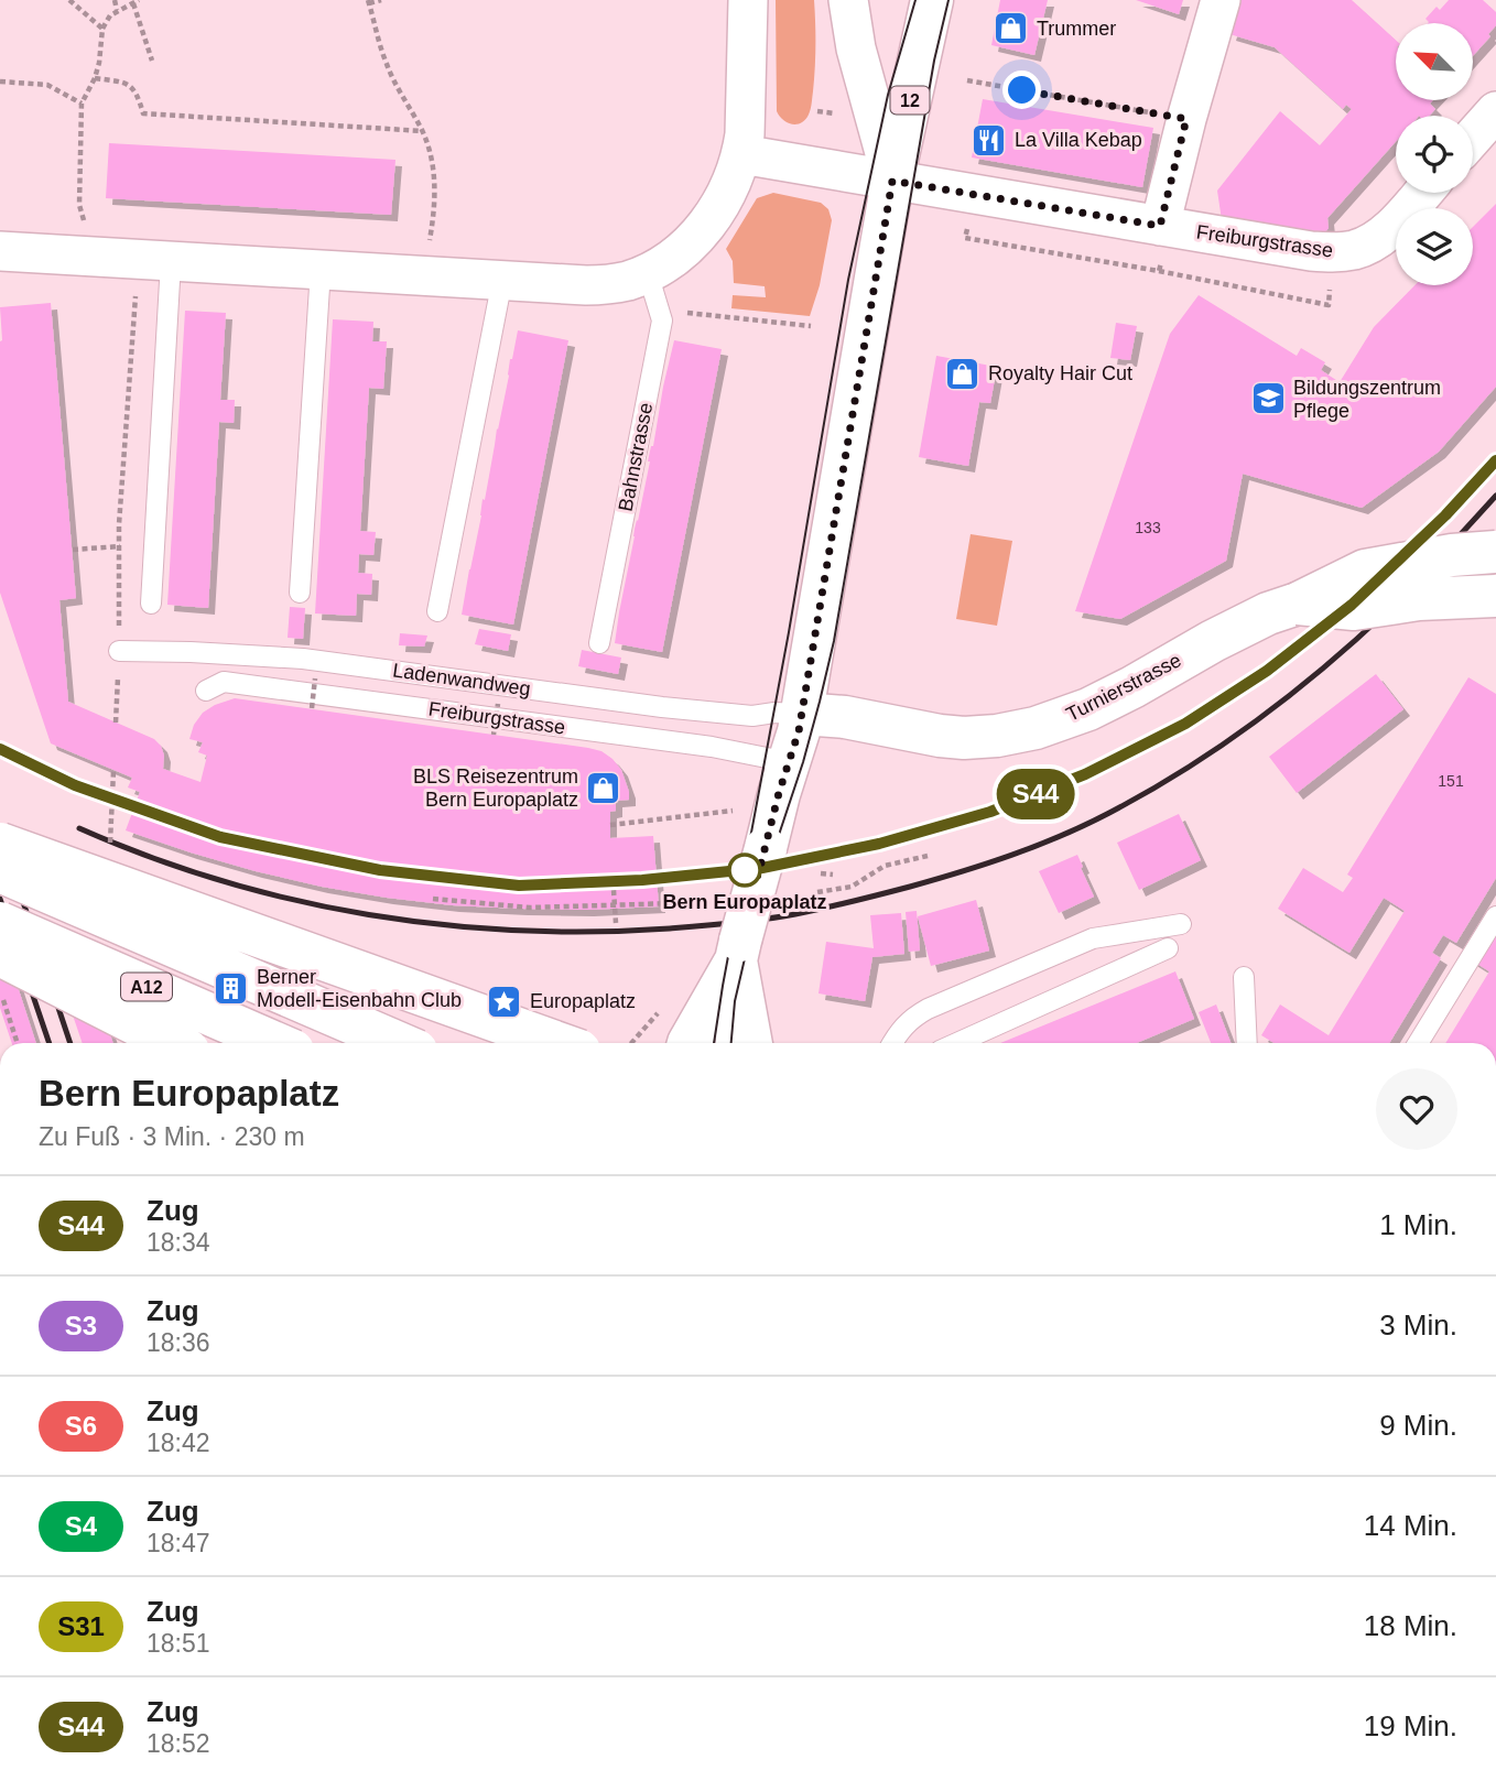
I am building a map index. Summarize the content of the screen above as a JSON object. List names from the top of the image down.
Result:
{
  "streets": {
    "main road": ["12", "Turnierstrasse", "A12"],
    "street": ["Freiburgstrasse"],
    "lane": ["Bahnstrasse", "Ladenwandweg"]
  },
  "crossings": [
    ["12", "Freiburgstrasse"],
    ["12", "Ladenwandweg"],
    ["12", "Turnierstrasse"],
    ["Ladenwandweg", "Turnierstrasse"]
  ],
  "places": {
    "shop": ["Trummer", "Royalty Hair Cut", "BLS Reisezentrum Bern Europaplatz"],
    "restaurant": ["La Villa Kebap"],
    "school or university": ["Bildungszentrum Pflege"],
    "other": ["Bern Europaplatz"],
    "building": ["Berner Modell-Eisenbahn Club"],
    "place": ["Europaplatz"]
  },
  "house_numbers": ["133", "151"],
  "north": "top left",
  "page": {
    "on_map": "S44",
    "heading": ["Bern Europaplatz", "Zu Fuß · 3 Min. · 230 m"],
    "list": [
      {
        "mark": "S44",
        "name": "Zug",
        "note": "18:34",
        "value": "1 Min."
      },
      {
        "mark": "S3",
        "name": "Zug",
        "note": "18:36",
        "value": "3 Min."
      },
      {
        "mark": "S6",
        "name": "Zug",
        "note": "18:42",
        "value": "9 Min."
      },
      {
        "mark": "S4",
        "name": "Zug",
        "note": "18:47",
        "value": "14 Min."
      },
      {
        "mark": "S31",
        "name": "Zug",
        "note": "18:51",
        "value": "18 Min."
      },
      {
        "mark": "S44",
        "name": "Zug",
        "note": "18:52",
        "value": "19 Min."
      }
    ]
  }
}
